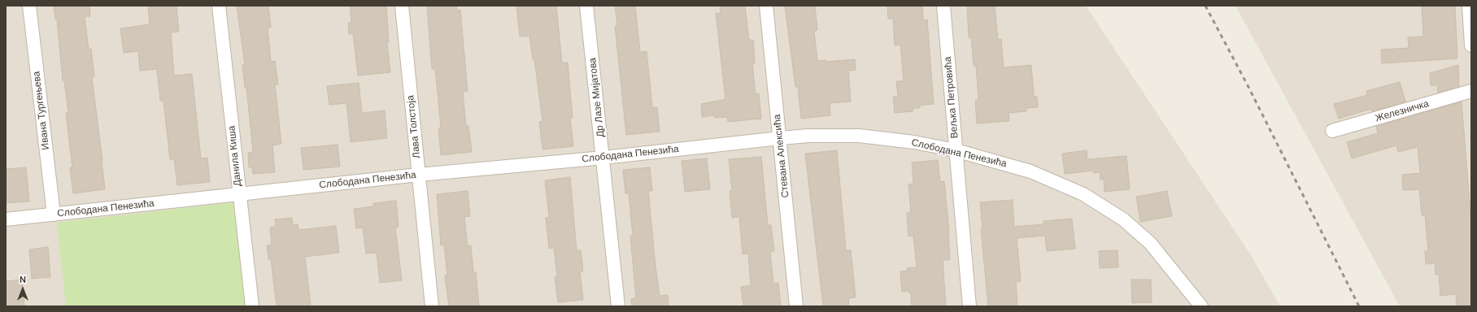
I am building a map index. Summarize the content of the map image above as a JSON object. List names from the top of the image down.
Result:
{
  "streets": {
    "street": [
      "Др Лазе Мијатова",
      "Вељка Петровића",
      "Ивана Тургењева",
      "Железничка",
      "Лава Толстоја",
      "Слободана Пенезића",
      "Данила Киша",
      "Стевана Алексића"
    ]
  },
  "crossings": [
    ["Др Лазе Мијатова", "Слободана Пенезића"],
    ["Вељка Петровића", "Слободана Пенезића"],
    ["Ивана Тургењева", "Слободана Пенезића"],
    ["Лава Толстоја", "Слободана Пенезића"],
    ["Слободана Пенезића", "Данила Киша"],
    ["Слободана Пенезића", "Стевана Алексића"]
  ],
  "north": "top"
}
